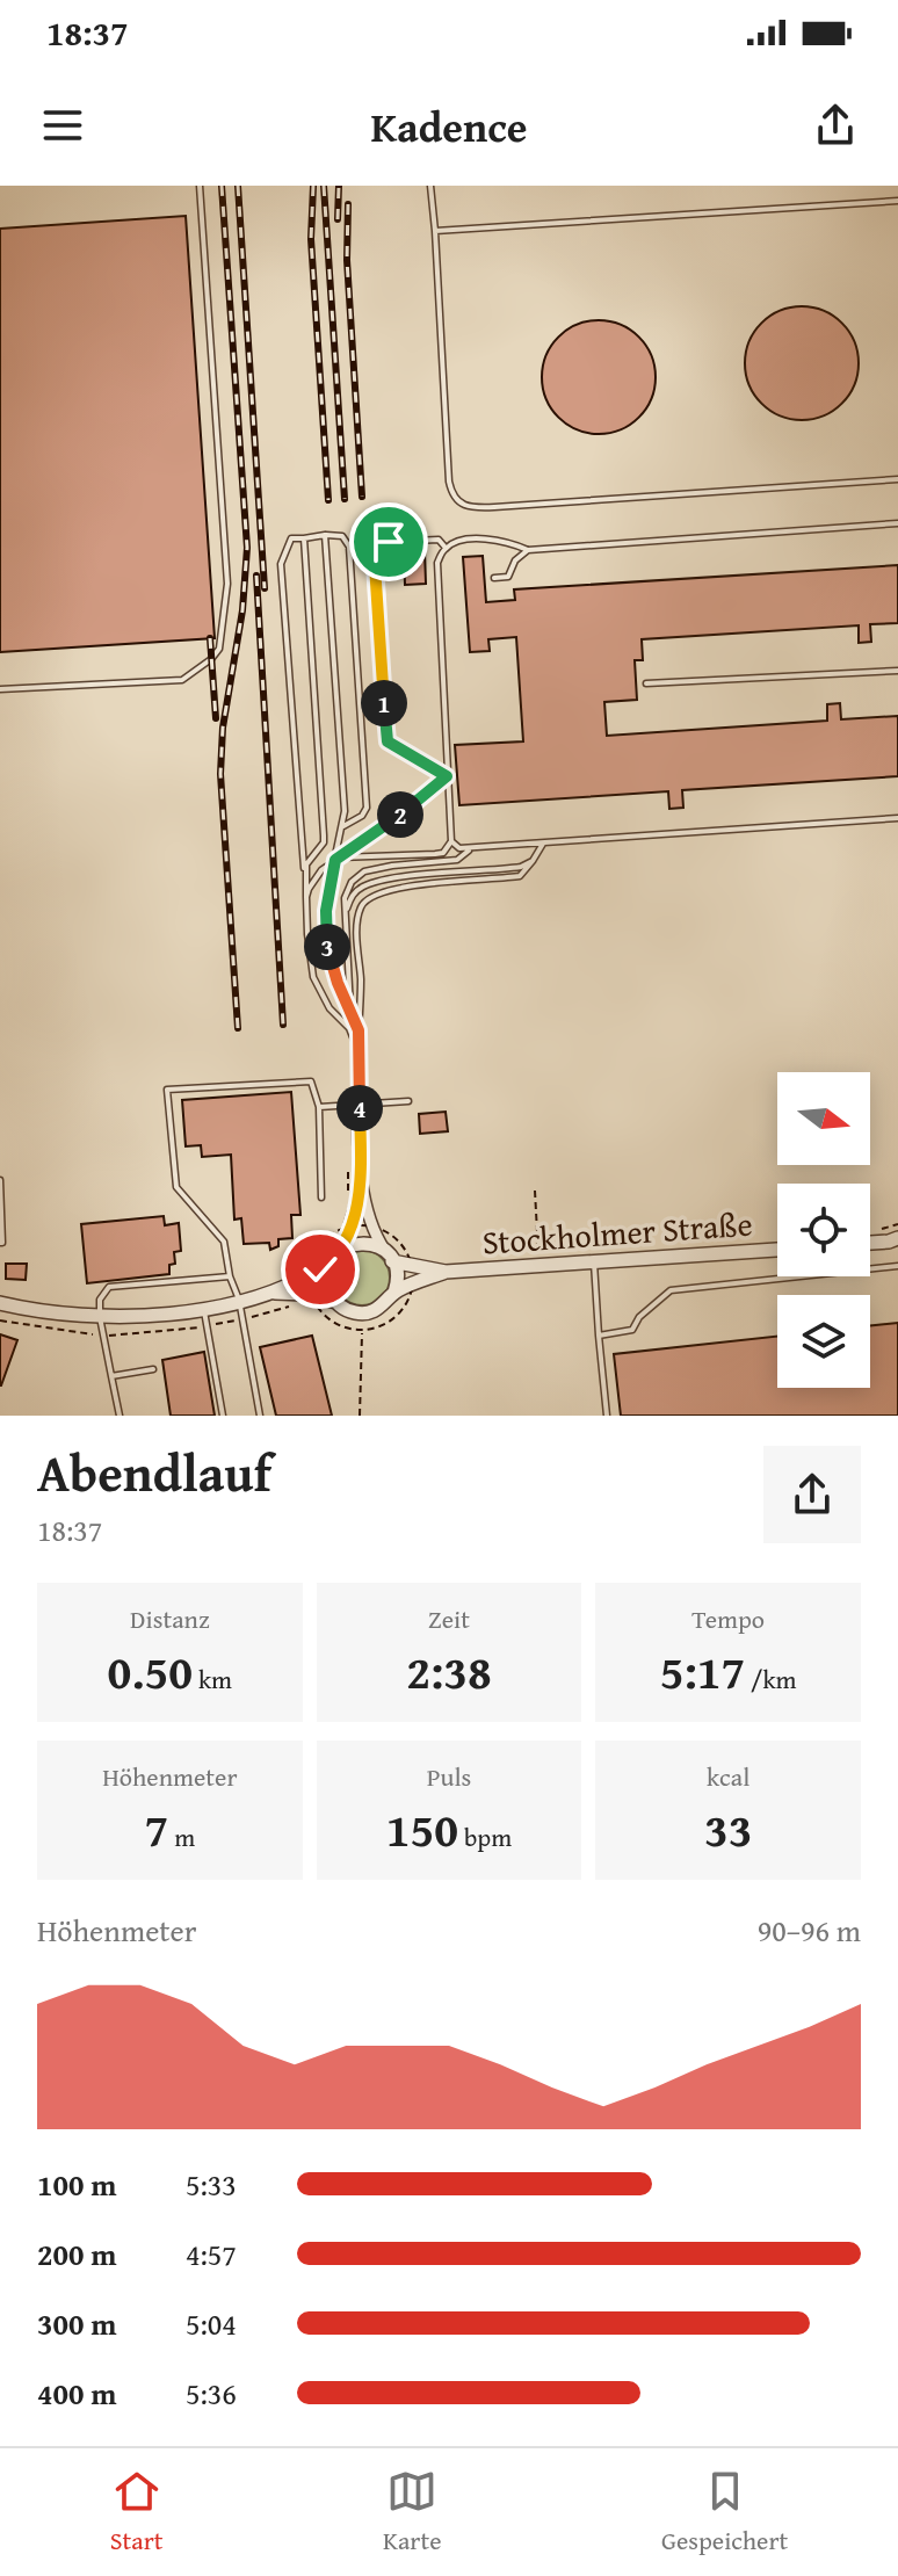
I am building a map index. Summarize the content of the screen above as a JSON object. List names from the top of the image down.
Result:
{
  "streets": {
    "street": ["Stockholmer Straße"]
  },
  "north": "right",
  "page": {
    "status": "18:37",
    "header": "Kadence",
    "pins": [
      "1",
      "2",
      "3",
      "4"
    ],
    "heading": ["Abendlauf", "18:37"],
    "stats": [
      ["Distanz", "0.50 km"],
      ["Zeit", "2:38"],
      ["Tempo", "5:17 /km"],
      ["Höhenmeter", "7 m"],
      ["Puls", "150 bpm"],
      ["kcal", "33"]
    ],
    "chart": ["Höhenmeter", "90–96 m"],
    "list": [
      {
        "name": "100 m",
        "note": "5:33"
      },
      {
        "name": "200 m",
        "note": "4:57"
      },
      {
        "name": "300 m",
        "note": "5:04"
      },
      {
        "name": "400 m",
        "note": "5:36"
      }
    ],
    "tabs": ["Start", "Karte", "Gespeichert"]
  }
}
